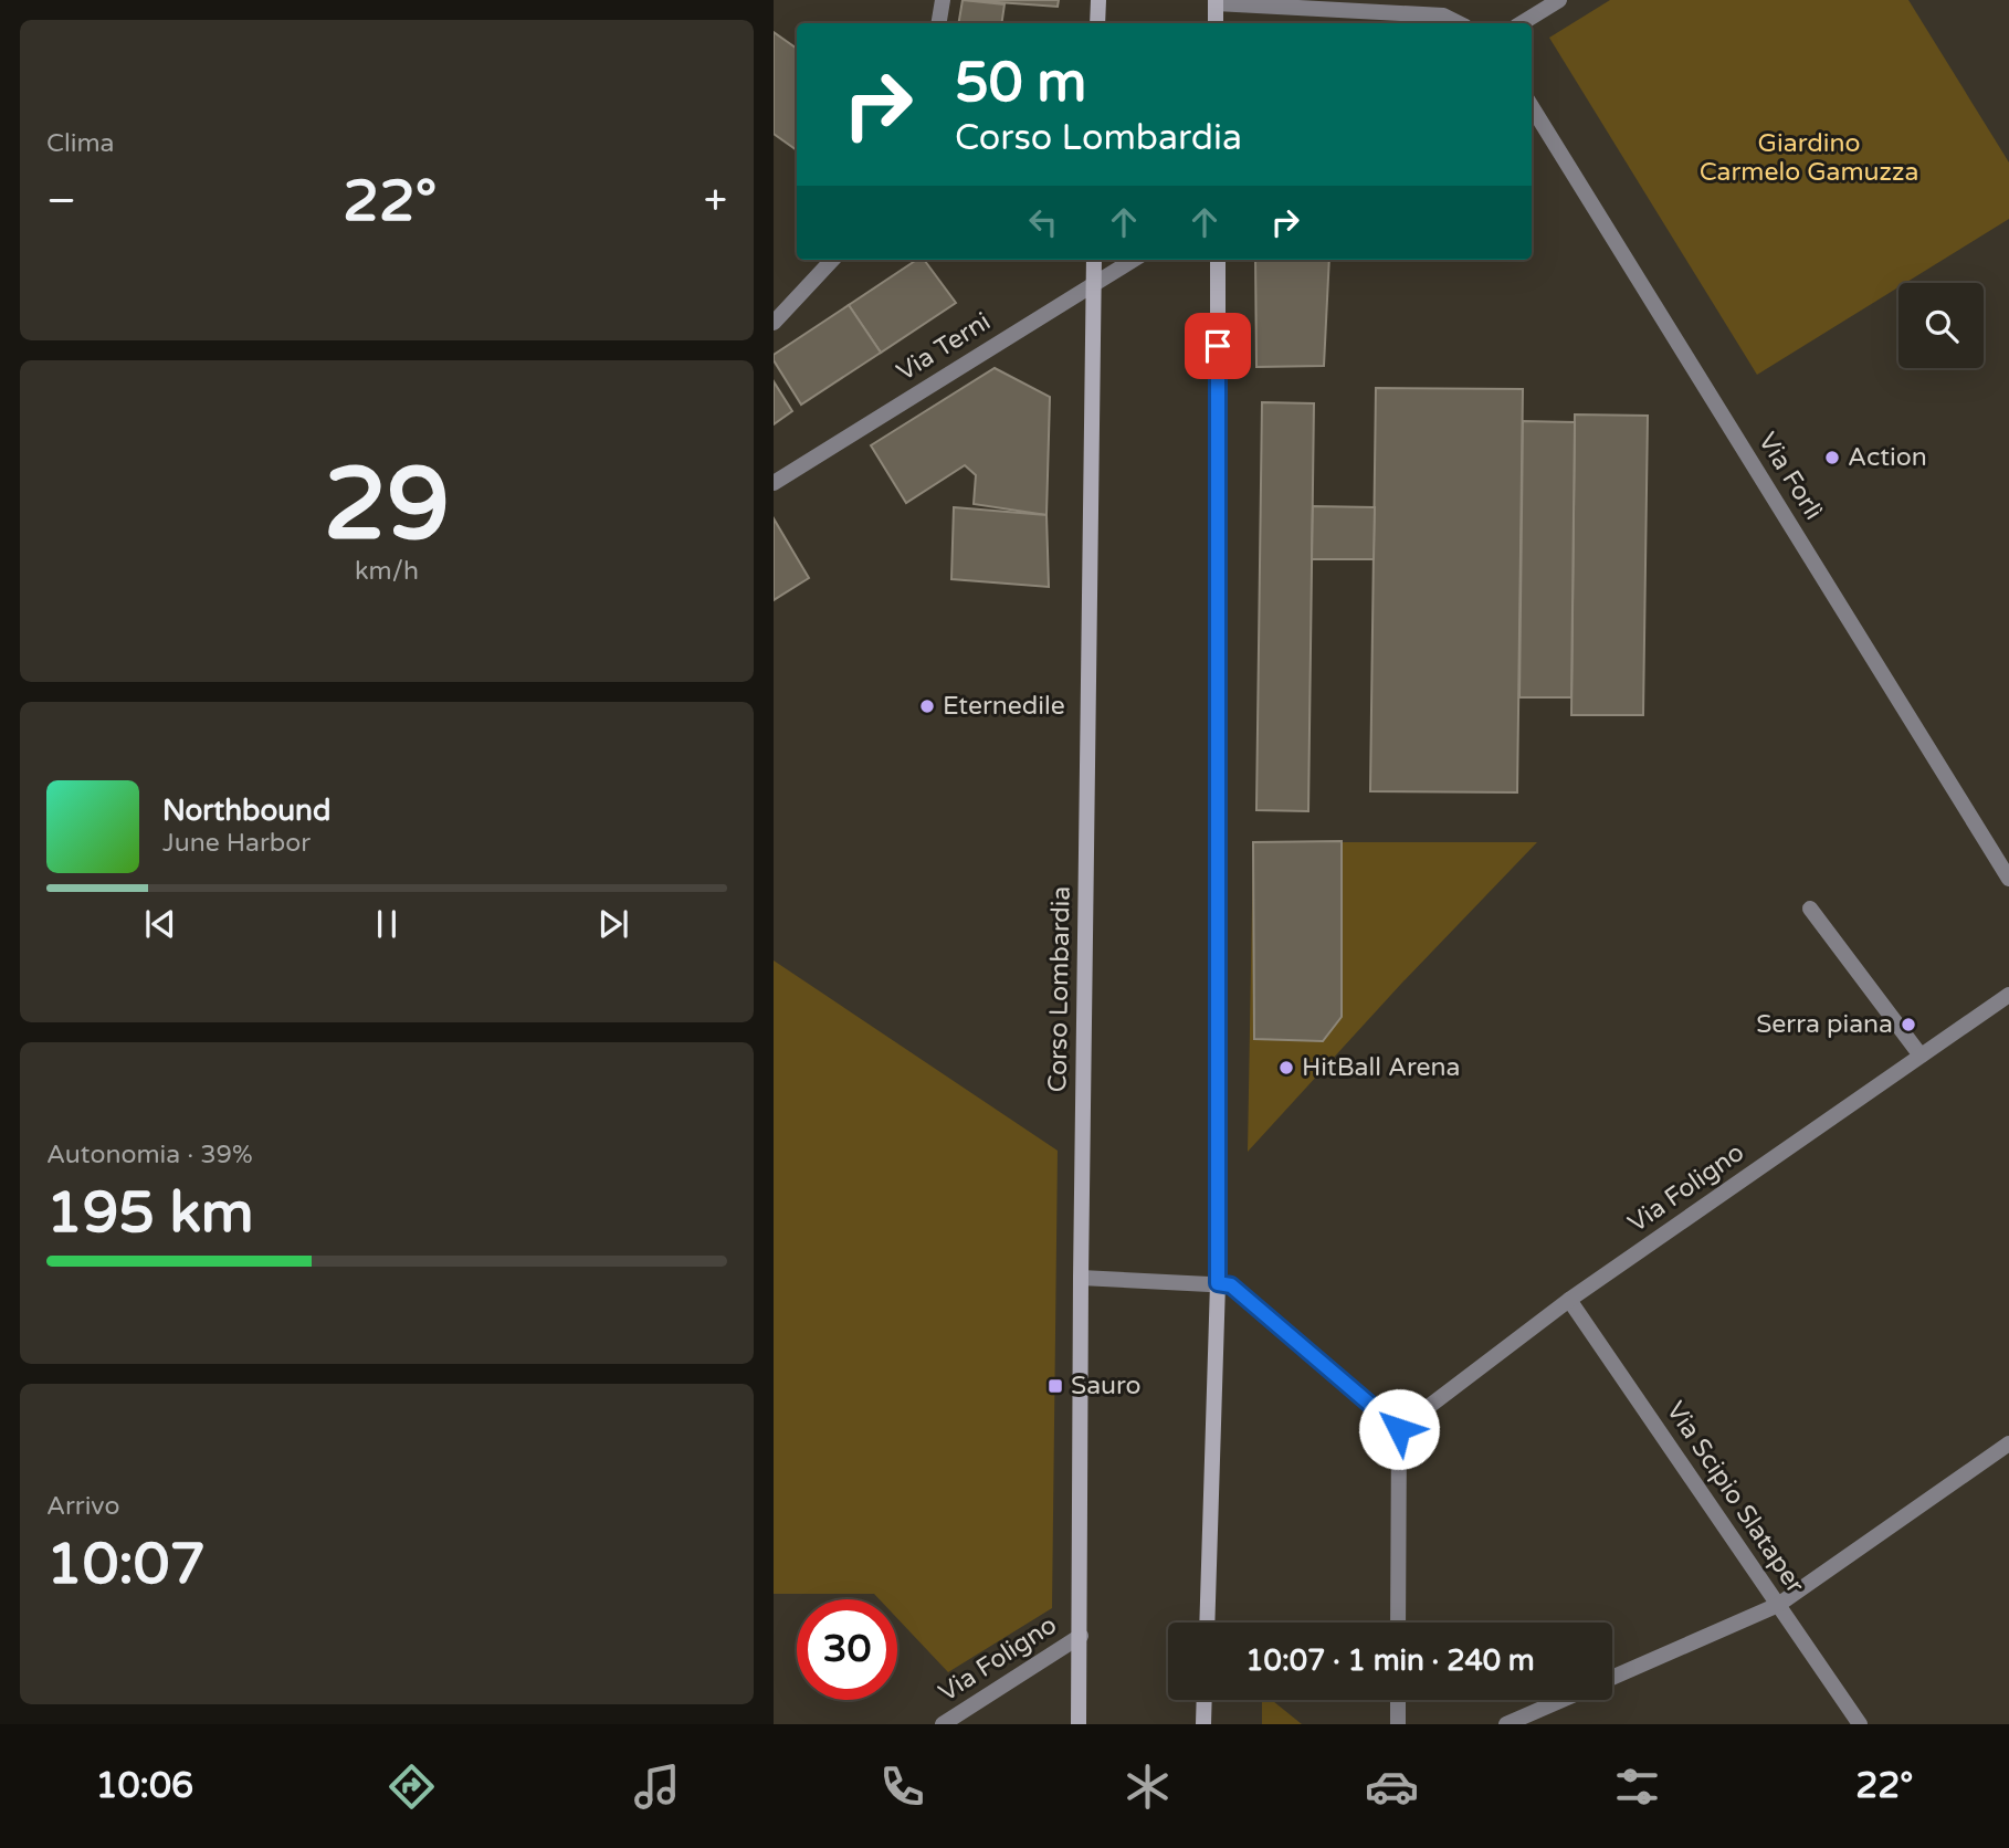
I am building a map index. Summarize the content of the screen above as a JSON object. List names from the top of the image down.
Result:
{
  "streets": {
    "street": [
      "Via Terni",
      "Via Forlì",
      "Corso Lombardia",
      "Via Foligno",
      "Via Scipio Slataper"
    ]
  },
  "crossings": [
    ["Via Terni", "Corso Lombardia"],
    ["Corso Lombardia", "Via Foligno"],
    ["Via Foligno", "Via Scipio Slataper"]
  ],
  "parks": ["Giardino Carmelo Gamuzza"],
  "places": {
    "other": [
      "Action",
      "Eternedile",
      "Serra piana",
      "HitBall Arena"
    ],
    "transit": ["Sauro"]
  },
  "page": {
    "tile": [
      "Clima",
      ["29", "km/h"],
      ["Autonomia · 39%", "195 km"],
      ["Arrivo", "10:07"]
    ],
    "turn": ["50 m", "Corso Lombardia"],
    "heat": ["−", "22°", "+"],
    "song": ["Northbound", "June Harbor"],
    "limit": "30",
    "trip": "10:07 · 1 min · 240 m",
    "tabs": ["10:06", "22°"]
  }
}
